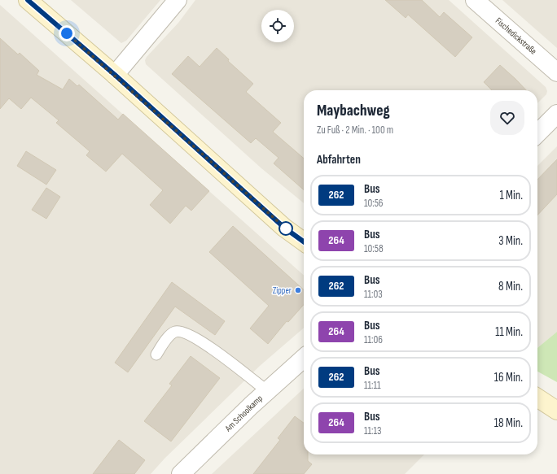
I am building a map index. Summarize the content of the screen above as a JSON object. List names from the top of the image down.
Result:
{
  "streets": {
    "street": ["Fischedickstraße", "Am Schoolkamp"]
  },
  "places": ["Zipper"],
  "lines": ["bus line 262"],
  "page": {
    "heading": [
      ["Maybachweg", "Zu Fuß · 2 Min. · 100 m"],
      "Abfahrten"
    ],
    "list": [
      {
        "mark": "262",
        "name": "Bus",
        "note": "10:56",
        "value": "1 Min."
      },
      {
        "mark": "264",
        "name": "Bus",
        "note": "10:58",
        "value": "3 Min."
      },
      {
        "mark": "262",
        "name": "Bus",
        "note": "11:03",
        "value": "8 Min."
      },
      {
        "mark": "264",
        "name": "Bus",
        "note": "11:06",
        "value": "11 Min."
      },
      {
        "mark": "262",
        "name": "Bus",
        "note": "11:11",
        "value": "16 Min."
      },
      {
        "mark": "264",
        "name": "Bus",
        "note": "11:13",
        "value": "18 Min."
      }
    ]
  }
}
